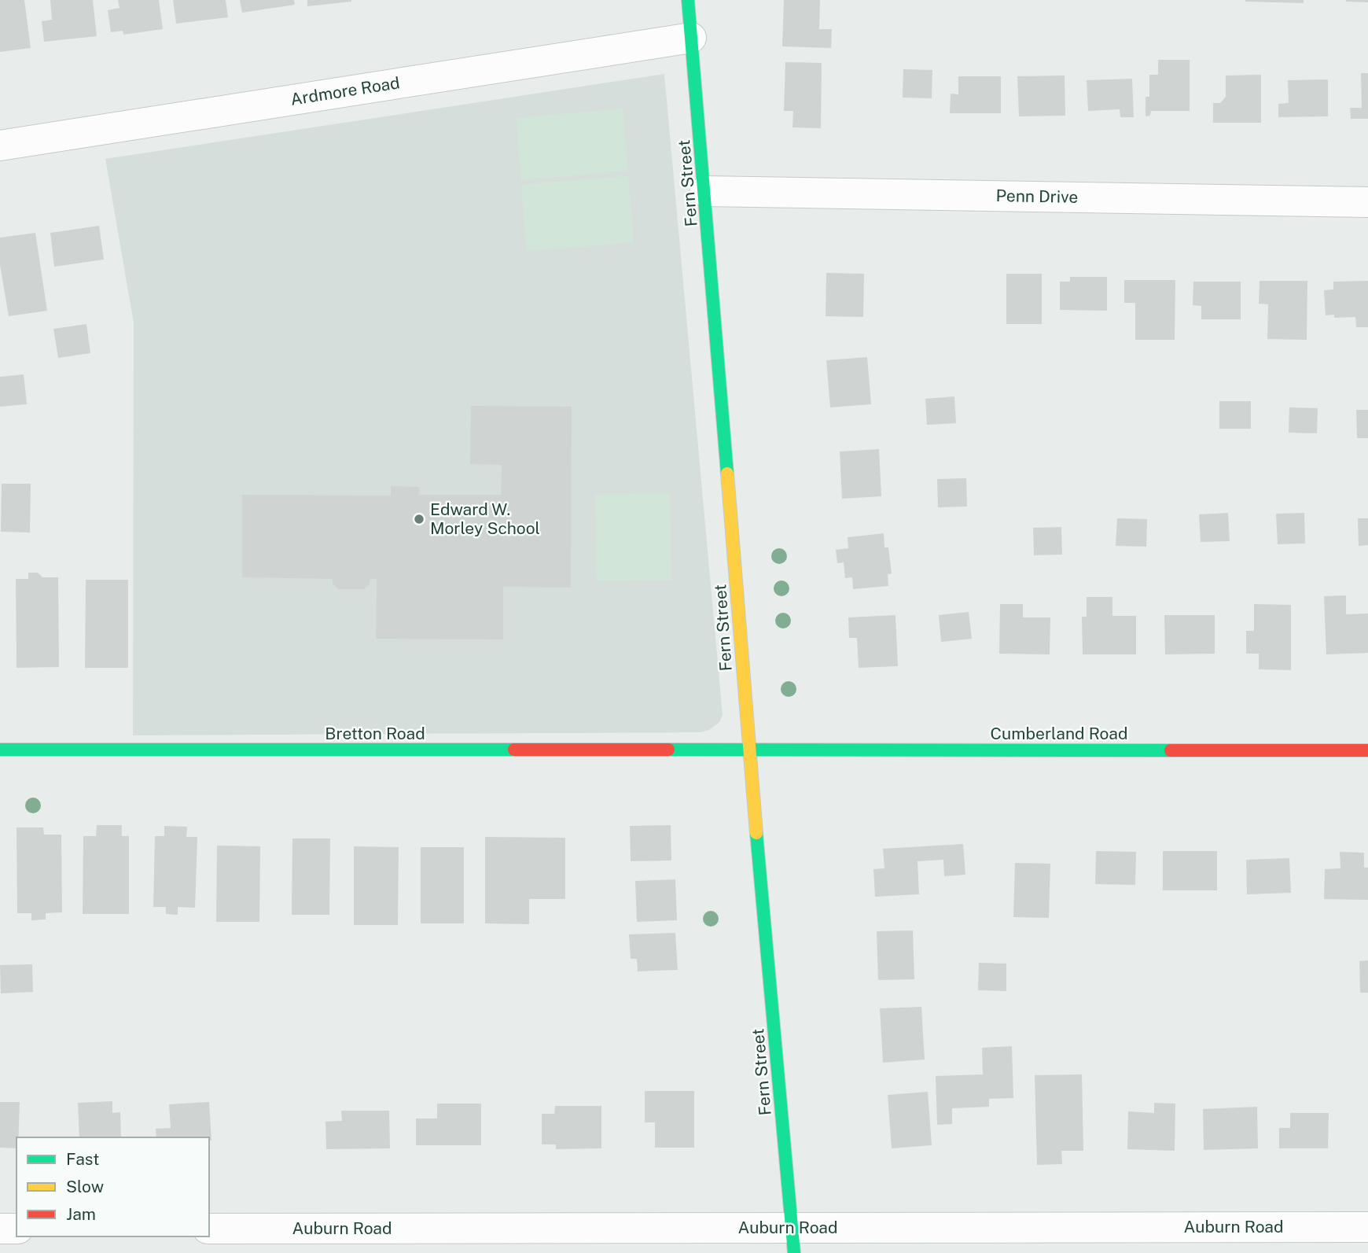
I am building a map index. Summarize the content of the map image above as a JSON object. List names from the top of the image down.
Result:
{
  "streets": {
    "street": [
      "Ardmore Road",
      "Fern Street",
      "Penn Drive",
      "Bretton Road",
      "Cumberland Road",
      "Auburn Road"
    ]
  },
  "crossings": [
    ["Ardmore Road", "Fern Street"],
    ["Fern Street", "Penn Drive"],
    ["Fern Street", "Bretton Road"],
    ["Fern Street", "Cumberland Road"],
    ["Fern Street", "Auburn Road"],
    ["Bretton Road", "Cumberland Road"]
  ],
  "places": ["Edward W. Morley School"],
  "legend": ["Fast", "Slow", "Jam"]
}
